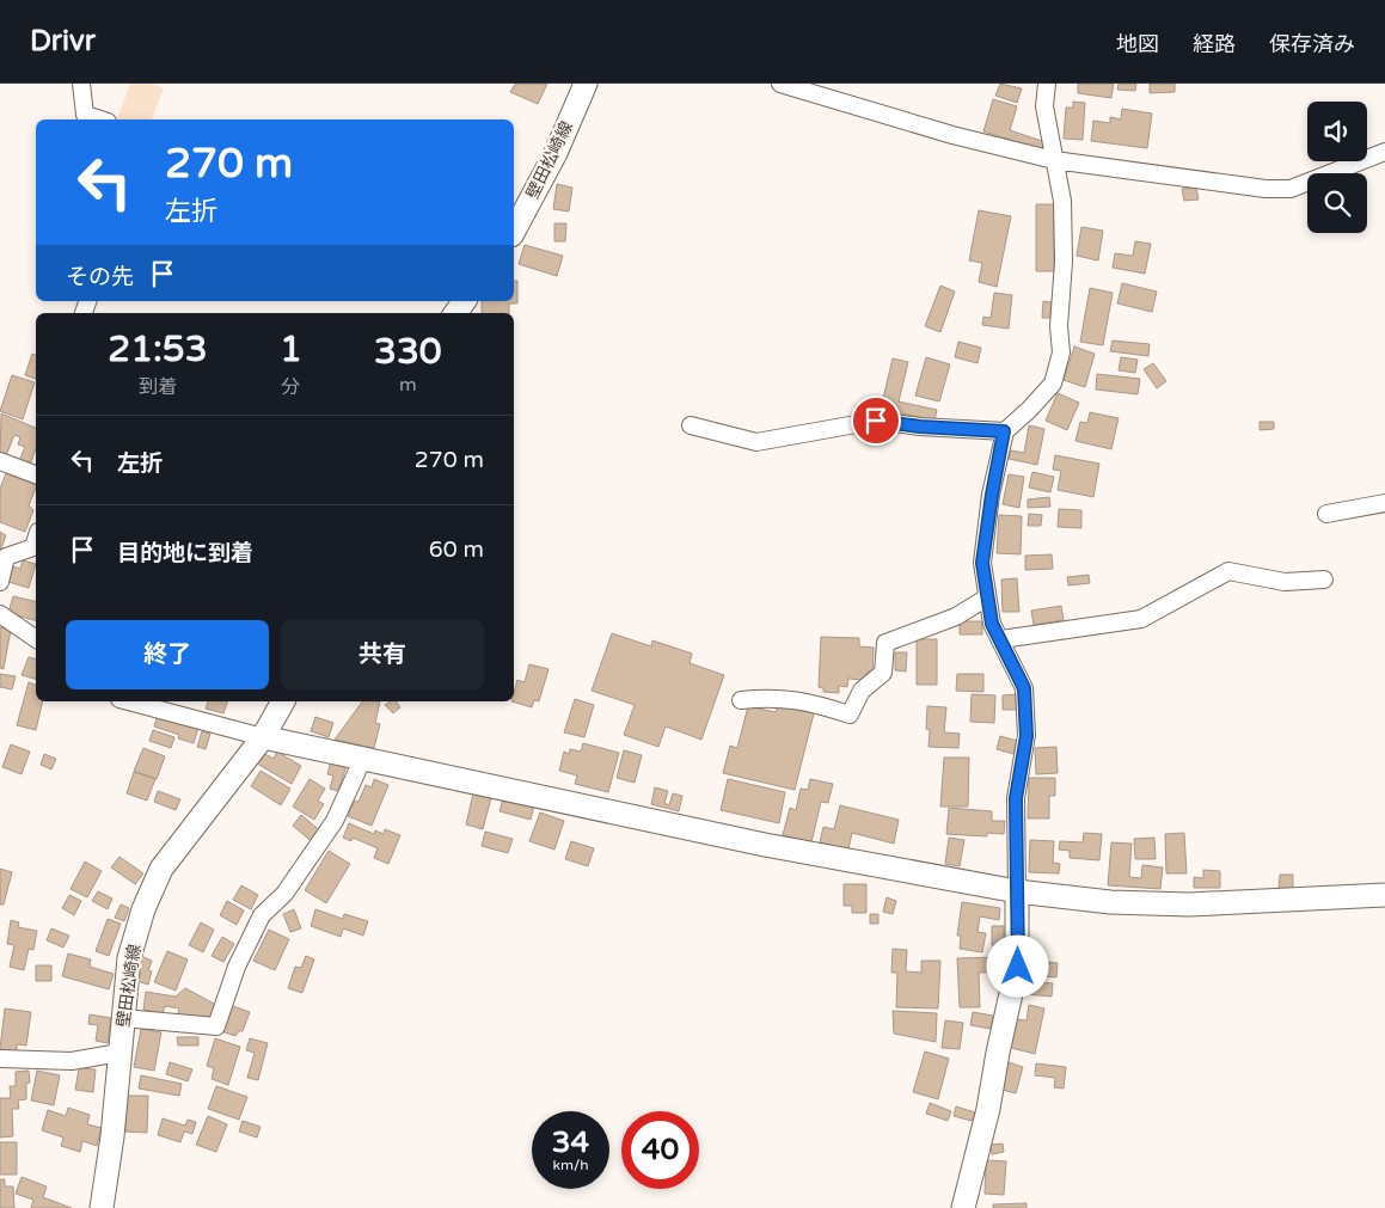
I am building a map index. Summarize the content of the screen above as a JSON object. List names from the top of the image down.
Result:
{
  "streets": {
    "street": ["壁田松崎線"]
  },
  "page": {
    "header": "Drivr",
    "nav": ["地図", "経路", "保存済み"],
    "turn": ["270 m", "左折"],
    "then": "その先",
    "eta": [
      "21:53",
      "到着",
      "1",
      "分",
      "330",
      "m"
    ],
    "list": [
      {
        "name": "左折",
        "value": "270 m"
      },
      {
        "name": "目的地に到着",
        "value": "60 m"
      }
    ],
    "buttons": ["終了", "共有"],
    "speed": "34 km/h",
    "limit": "40"
  }
}
